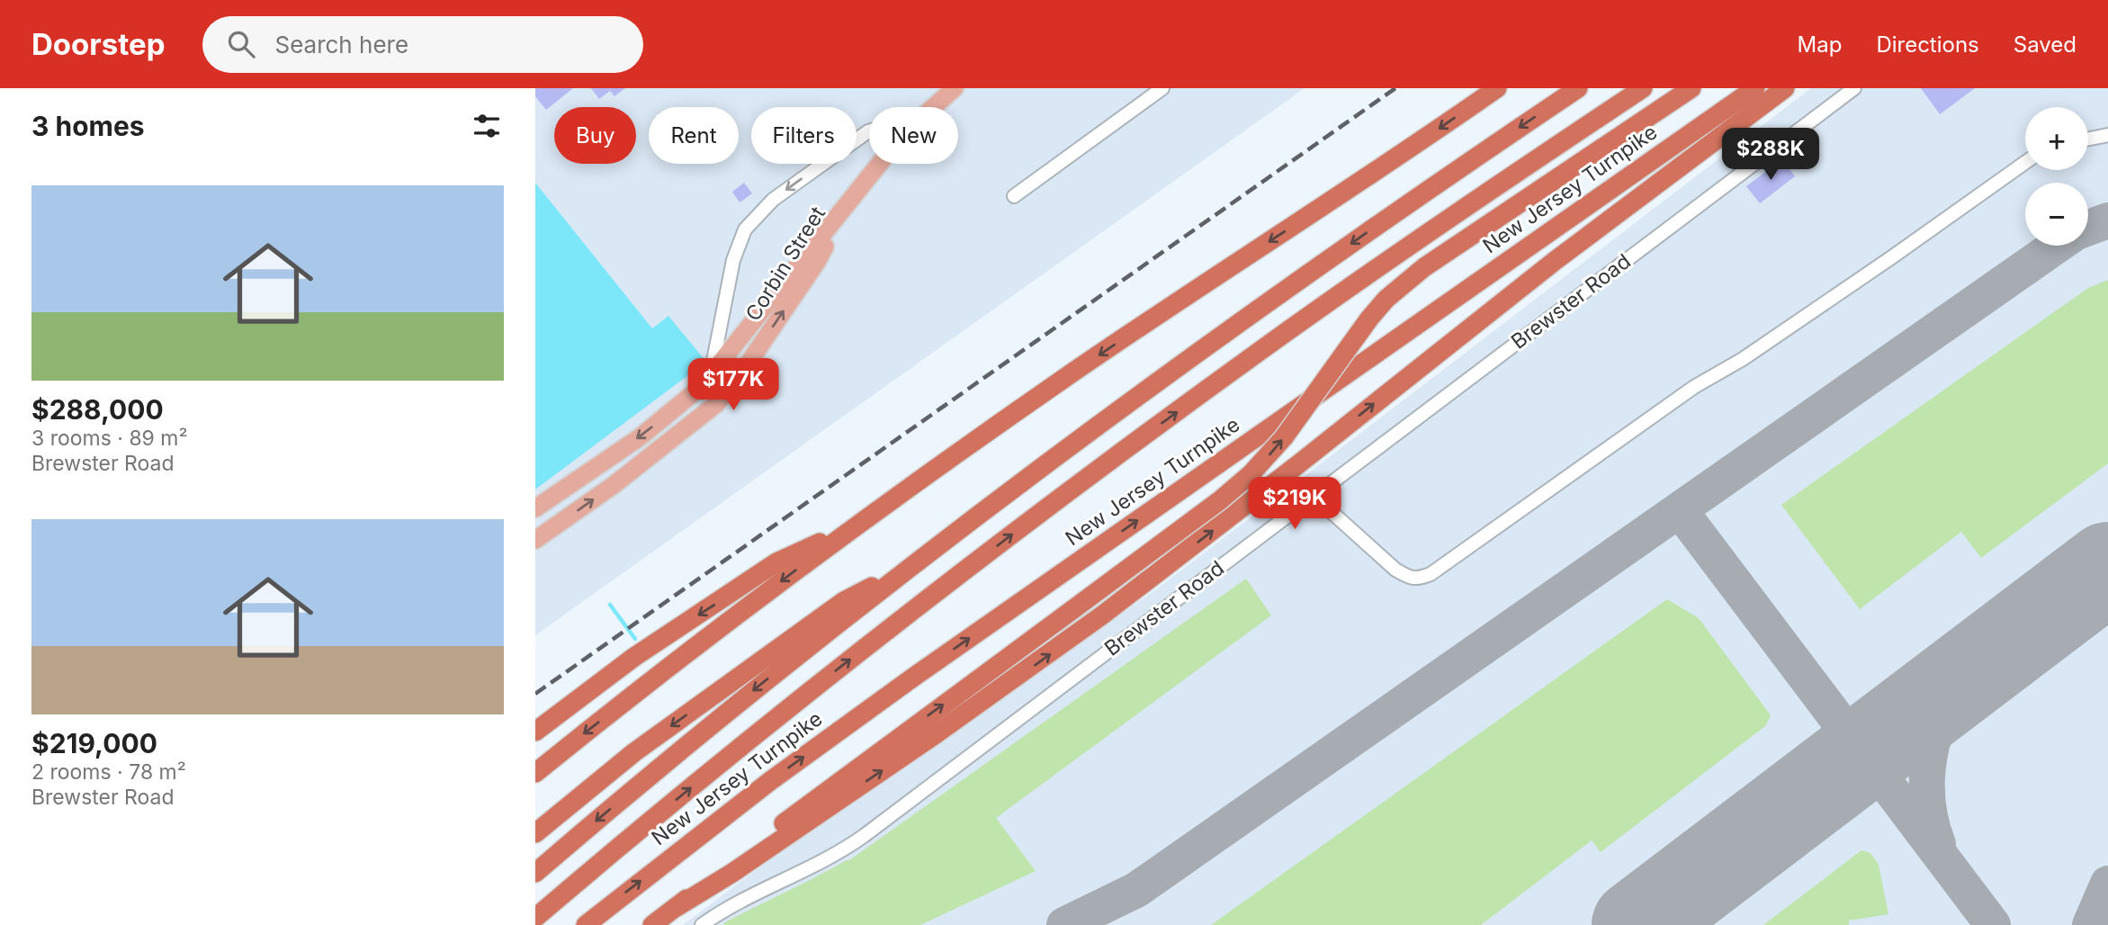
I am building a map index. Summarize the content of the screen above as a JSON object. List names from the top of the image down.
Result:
{
  "streets": {
    "highway": ["New Jersey Turnpike"],
    "main road": ["Corbin Street"],
    "street": ["Brewster Road"]
  },
  "page": {
    "header": "Doorstep",
    "search": "Search here",
    "nav": ["Map", "Directions", "Saved"],
    "heading": "3 homes",
    "map_buttons": ["+", "−"],
    "chip": [
      "Buy",
      "Rent",
      "Filters",
      "New"
    ],
    "price": ["$288K", "$177K", "$219K"],
    "list": [
      {
        "name": "$288,000",
        "note": "3 rooms · 89 m² · Brewster Road"
      },
      {
        "name": "$219,000",
        "note": "2 rooms · 78 m² · Brewster Road"
      }
    ]
  }
}
